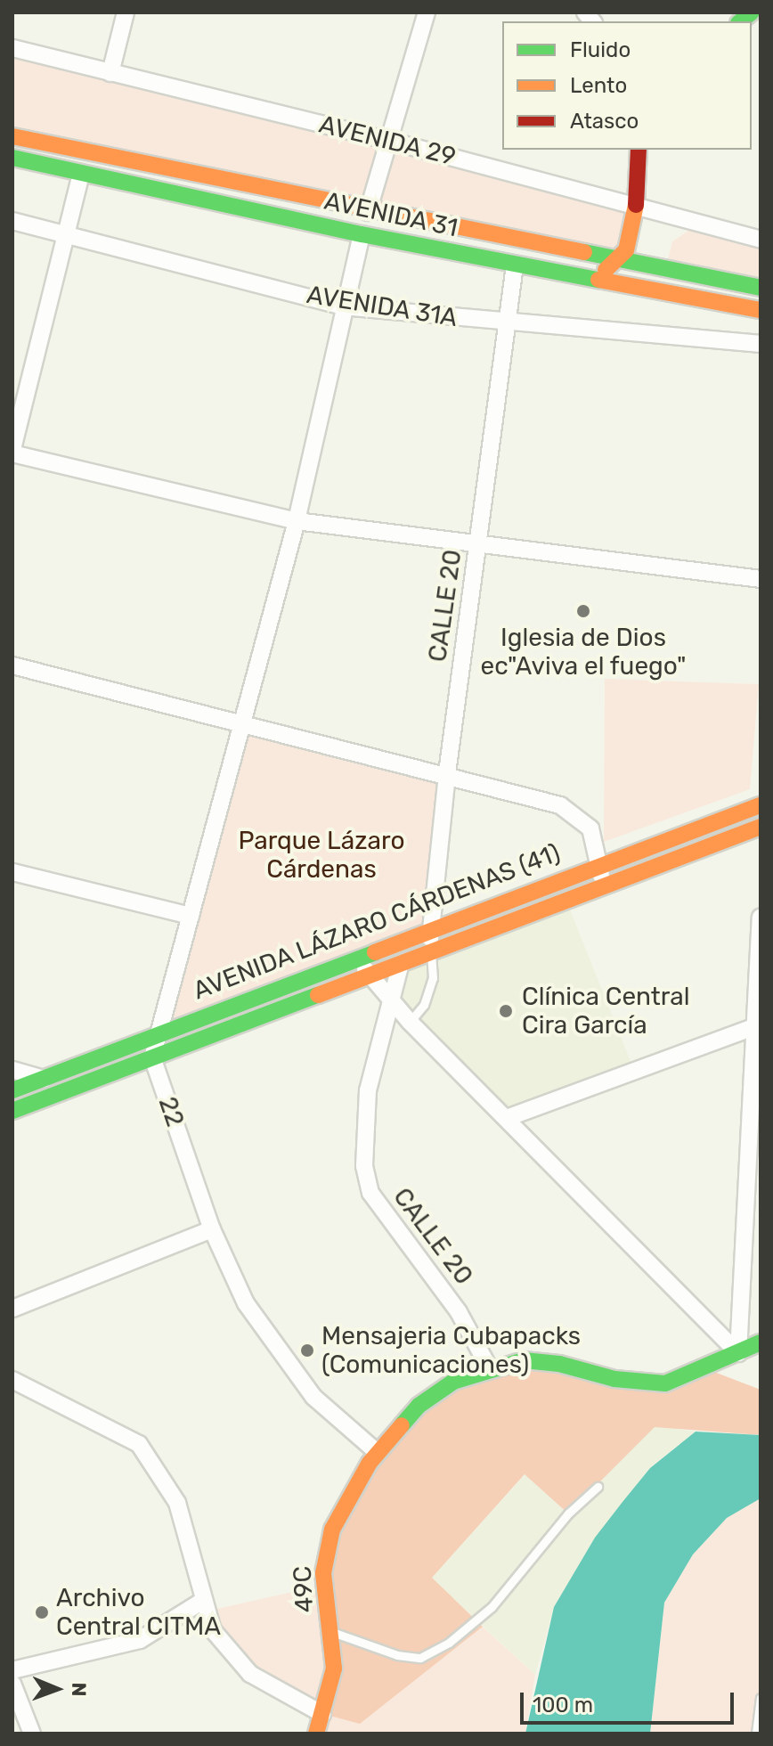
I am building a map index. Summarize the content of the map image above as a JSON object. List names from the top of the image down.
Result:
{
  "streets": {
    "main road": ["AVENIDA 31", "AVENIDA LÁZARO CÁRDENAS (41)", "49C"],
    "street": [
      "AVENIDA 29",
      "AVENIDA 31A",
      "CALLE 20",
      "22"
    ]
  },
  "crossings": [
    ["AVENIDA 31", "CALLE 20"],
    ["AVENIDA 31A", "CALLE 20"],
    ["CALLE 20", "AVENIDA LÁZARO CÁRDENAS (41)"],
    ["CALLE 20", "49C"],
    ["AVENIDA LÁZARO CÁRDENAS (41)", "22"],
    ["22", "49C"]
  ],
  "parks": ["Parque Lázaro Cárdenas"],
  "places": [
    "Iglesia de Dios ec\"Aviva el fuego\"",
    "Clínica Central Cira García",
    "Mensajeria Cubapacks (Comunicaciones)",
    "Archivo Central CITMA"
  ],
  "legend": ["Fluido", "Lento", "Atasco"],
  "scale_bar": "100 m",
  "north": "right"
}
